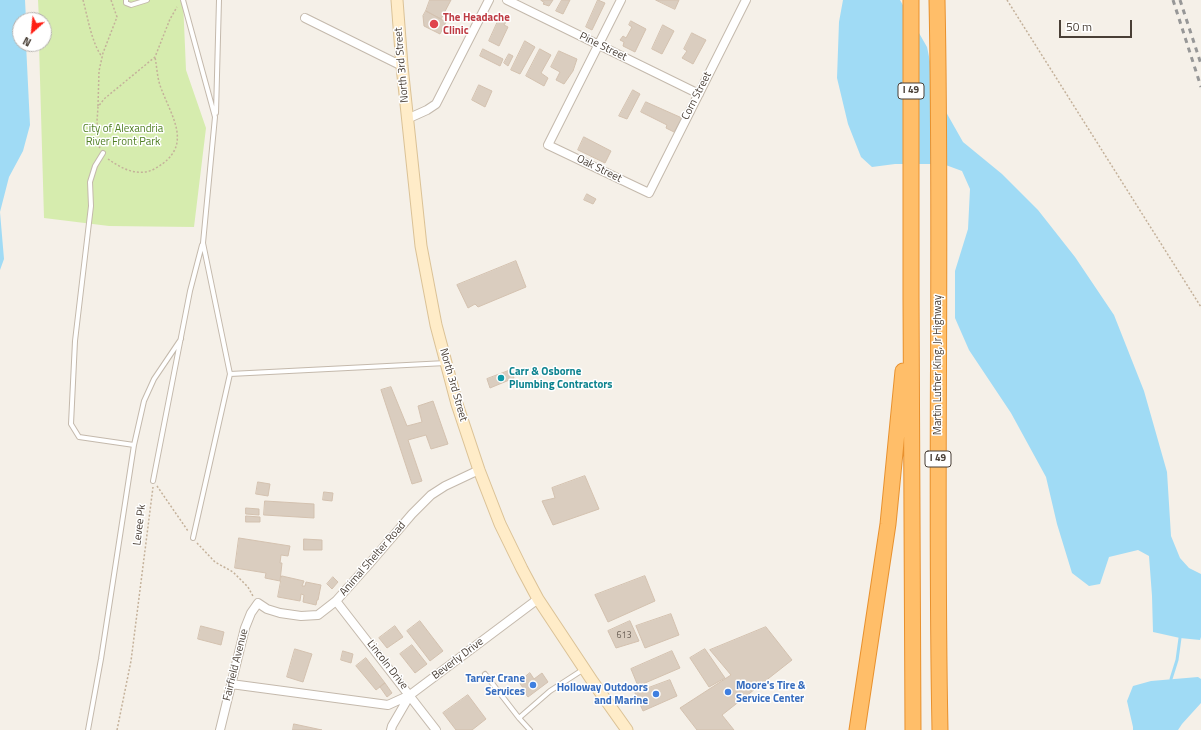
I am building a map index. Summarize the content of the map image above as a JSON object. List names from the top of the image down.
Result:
{
  "streets": {
    "highway": ["I 49", "Martin Luther King, Jr Highway"],
    "main road": ["North 3rd Street"],
    "street": [
      "Pine Street",
      "Corn Street",
      "Oak Street",
      "Animal Shelter Road",
      "Beverly Drive",
      "Fairfield Avenue",
      "Lincoln Drive"
    ],
    "path": ["Levee Pk"]
  },
  "crossings": [
    ["Pine Street", "Corn Street"],
    ["Pine Street", "Oak Street"],
    ["North 3rd Street", "Animal Shelter Road"],
    ["North 3rd Street", "Beverly Drive"],
    ["Corn Street", "Oak Street"],
    ["Animal Shelter Road", "Fairfield Avenue"],
    ["Animal Shelter Road", "Lincoln Drive"],
    ["Beverly Drive", "Lincoln Drive"]
  ],
  "parks": ["City of Alexandria River Front Park"],
  "places": [
    "The Headache Clinic",
    "Carr & Osborne Plumbing Contractors",
    "Tarver Crane Services",
    "Moore's Tire & Service Center",
    "Holloway Outdoors and Marine"
  ],
  "house_numbers": ["613"],
  "scale_bar": "50 m",
  "north": "bottom left"
}
